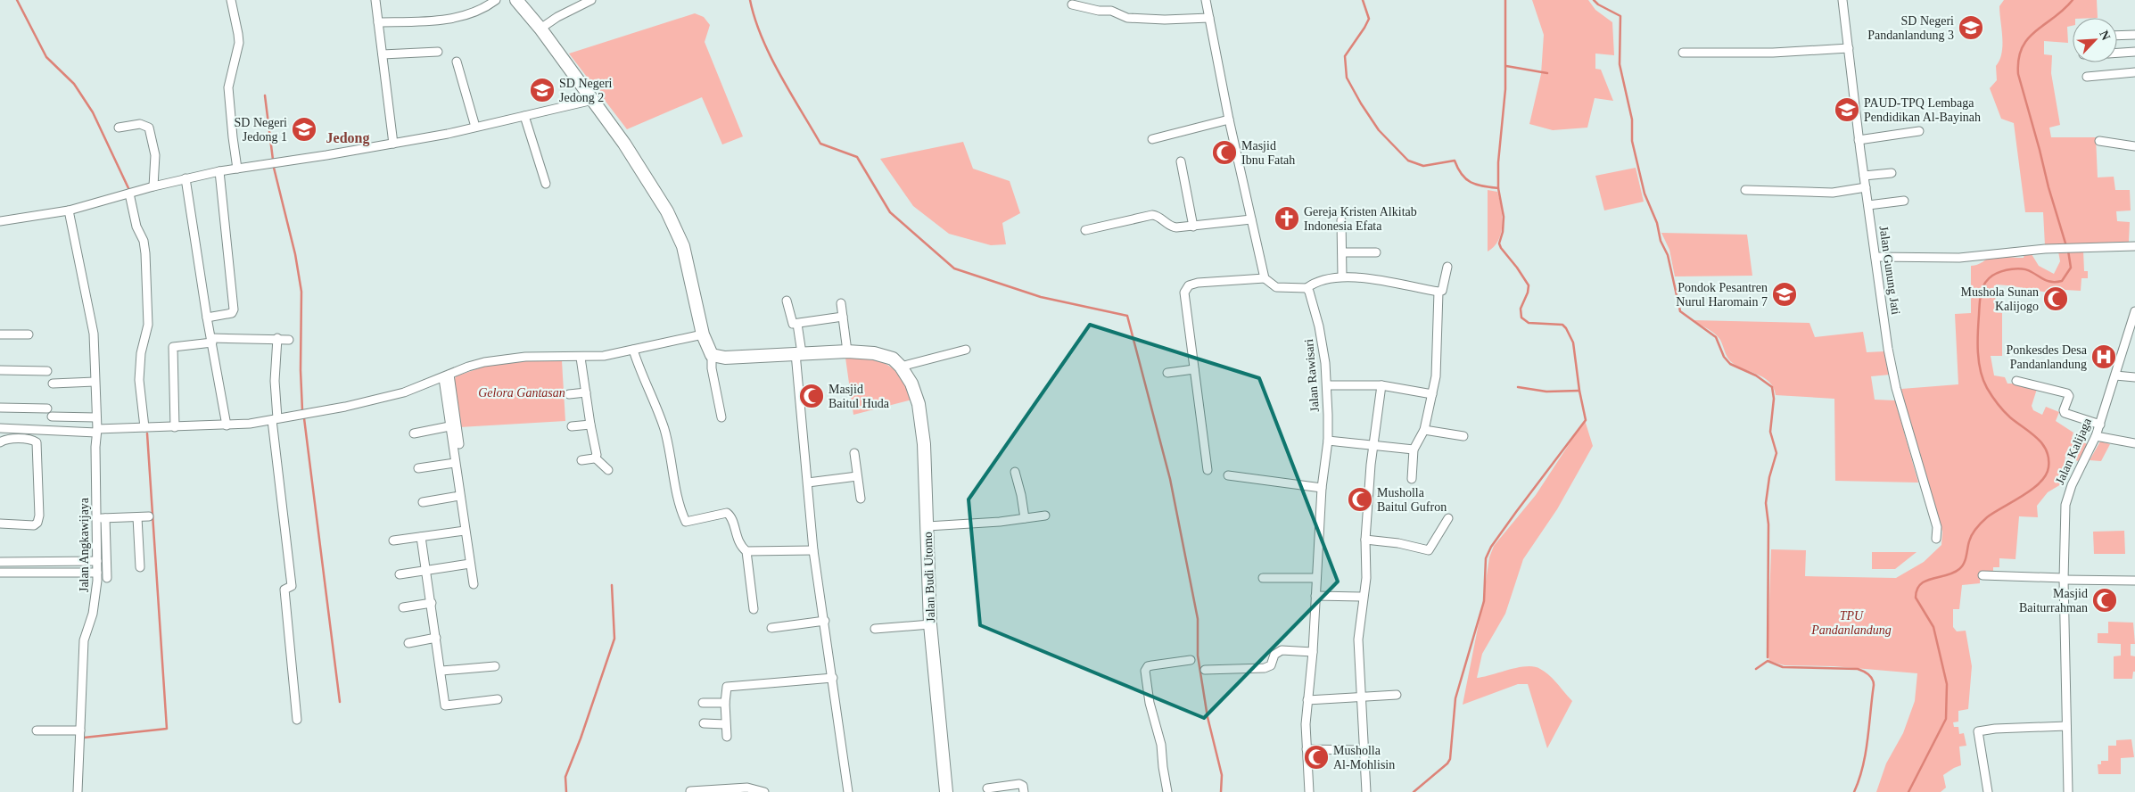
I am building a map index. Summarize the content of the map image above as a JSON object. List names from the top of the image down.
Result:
{
  "streets": {
    "street": [
      "Jalan Gunung Jati",
      "Jalan Rawisari",
      "Jalan Kalijaga",
      "Jalan Angkawijaya",
      "Jalan Budi Utomo"
    ]
  },
  "districts": ["Jedong"],
  "parks": ["Gelora Gantasan", "TPU Pandanlandung"],
  "places": {
    "school or university": [
      "SD Negeri Pandanlandung 3",
      "SD Negeri Jedong 2",
      "PAUD-TPQ Lembaga Pendidikan Al-Bayinah",
      "SD Negeri Jedong 1",
      "Pondok Pesantren Nurul Haromain 7"
    ],
    "mosque": [
      "Masjid Ibnu Fatah",
      "Mushola Sunan Kalijogo",
      "Masjid Baitul Huda",
      "Musholla Baitul Gufron",
      "Masjid Baiturrahman",
      "Musholla Al-Mohlisin"
    ],
    "church": ["Gereja Kristen Alkitab Indonesia Efata"],
    "hospital": ["Ponkesdes Desa Pandanlandung"]
  },
  "north": "top right"
}
